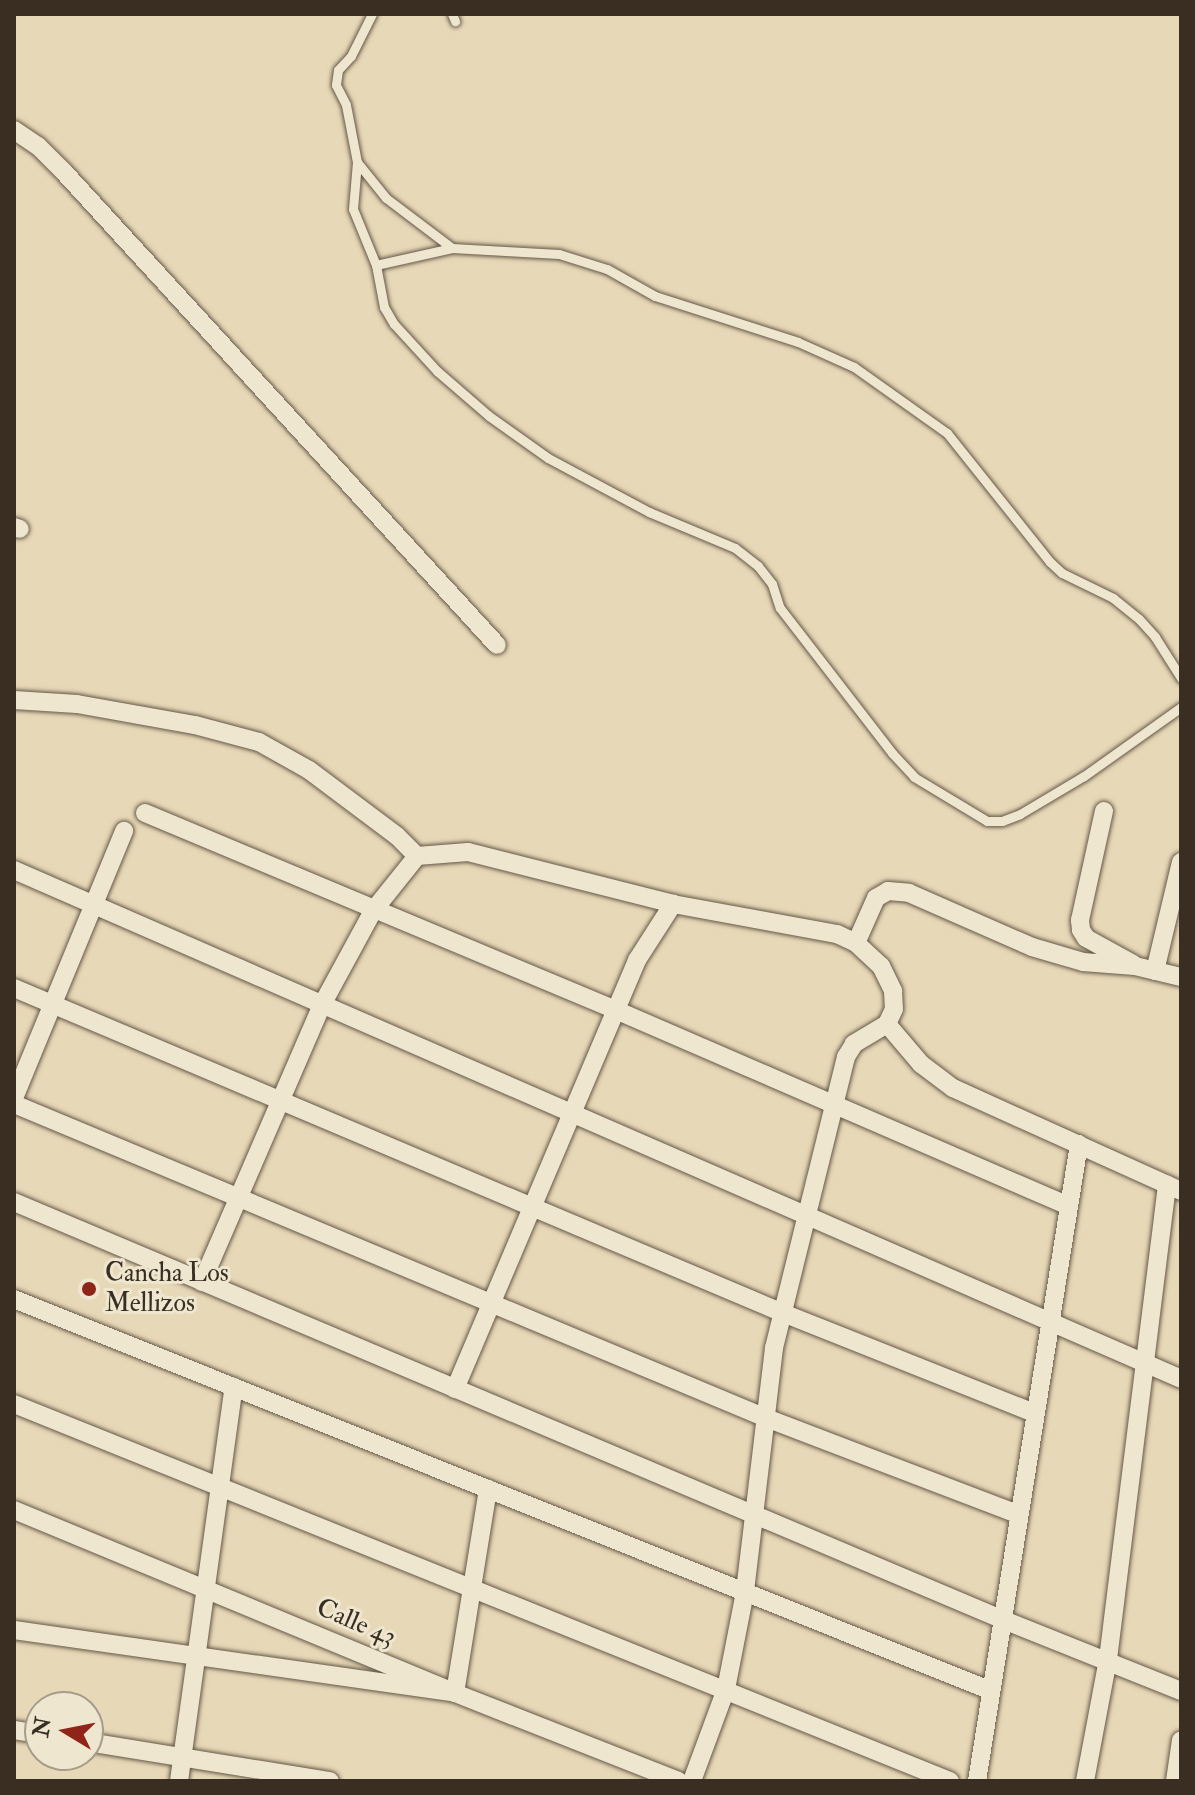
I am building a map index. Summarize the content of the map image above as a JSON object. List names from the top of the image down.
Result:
{
  "streets": {
    "street": ["Calle 43"]
  },
  "places": ["Cancha Los Mellizos"],
  "north": "left"
}
